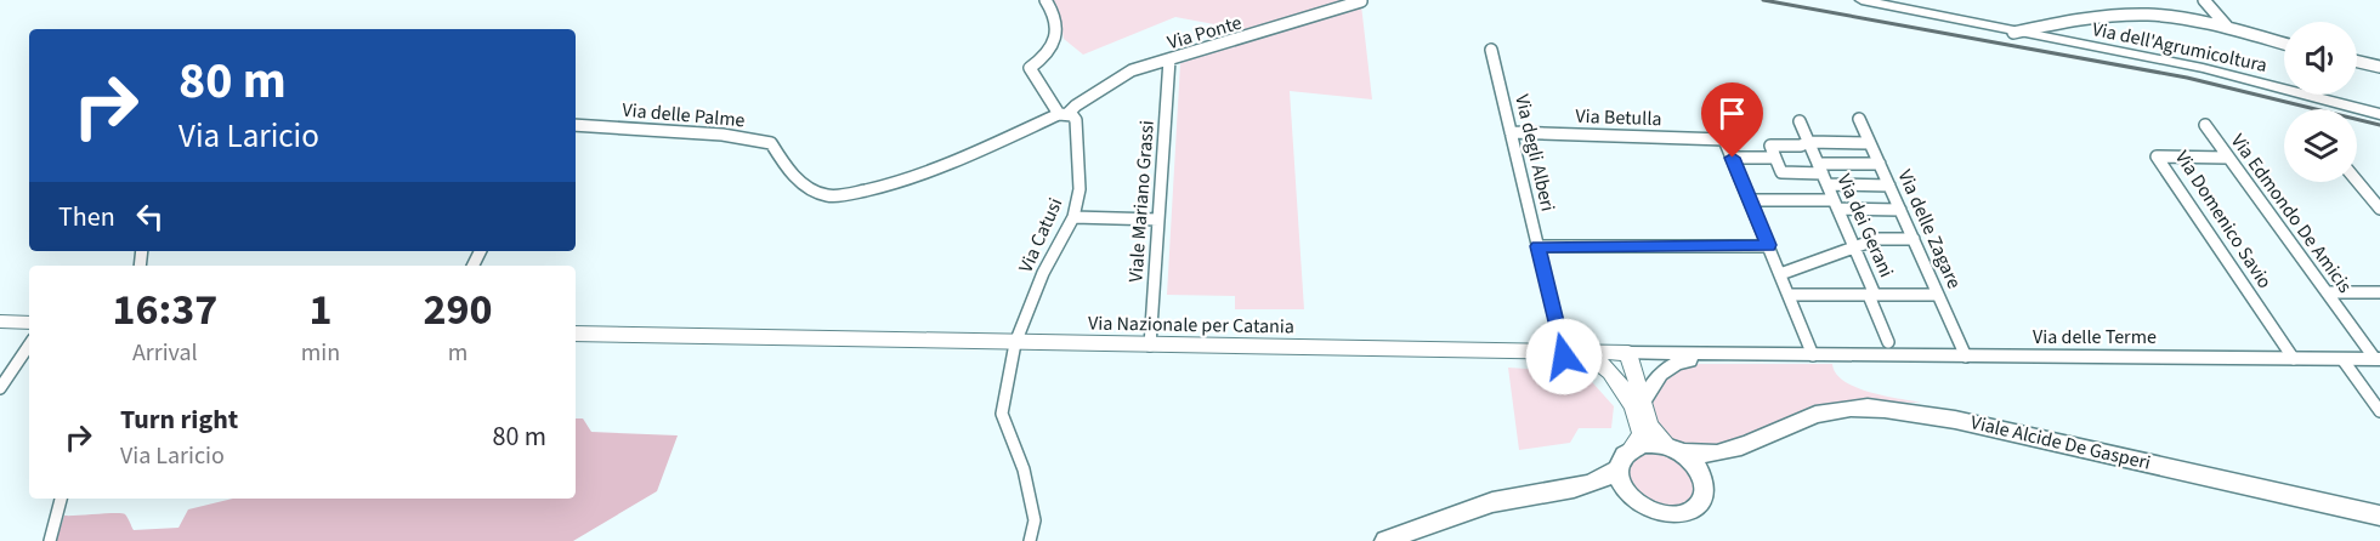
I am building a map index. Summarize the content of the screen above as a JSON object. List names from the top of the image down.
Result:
{
  "streets": {
    "main road": ["Via Nazionale per Catania", "Viale Alcide De Gasperi"],
    "street": [
      "Via Ponte",
      "Via dell'Agrumicoltura",
      "Via delle Palme",
      "Via Betulla",
      "Via degli Alberi",
      "Viale Mariano Grassi",
      "Via Edmondo De Amicis",
      "Via Domenico Savio",
      "Via dei Gerani",
      "Via delle Zagare",
      "Via Catusi",
      "Via delle Terme"
    ]
  },
  "crossings": [
    ["Via Ponte", "Via delle Palme"],
    ["Via Ponte", "Viale Mariano Grassi"],
    ["Via Ponte", "Via Catusi"],
    ["Via delle Palme", "Via Catusi"],
    ["Via Betulla", "Via degli Alberi"],
    ["Via degli Alberi", "Via Nazionale per Catania"],
    ["Viale Mariano Grassi", "Via Nazionale per Catania"],
    ["Via Edmondo De Amicis", "Via Domenico Savio"],
    ["Via Edmondo De Amicis", "Via delle Terme"],
    ["Via Domenico Savio", "Via delle Terme"],
    ["Via delle Zagare", "Via delle Terme"],
    ["Via Catusi", "Via Nazionale per Catania"]
  ],
  "page": {
    "turn": ["80 m", "Via Laricio"],
    "then": "Then",
    "eta": [
      "16:37",
      "Arrival",
      "1",
      "min",
      "290",
      "m"
    ],
    "list": [
      {
        "name": "Turn right",
        "note": "Via Laricio",
        "value": "80 m"
      }
    ]
  }
}
